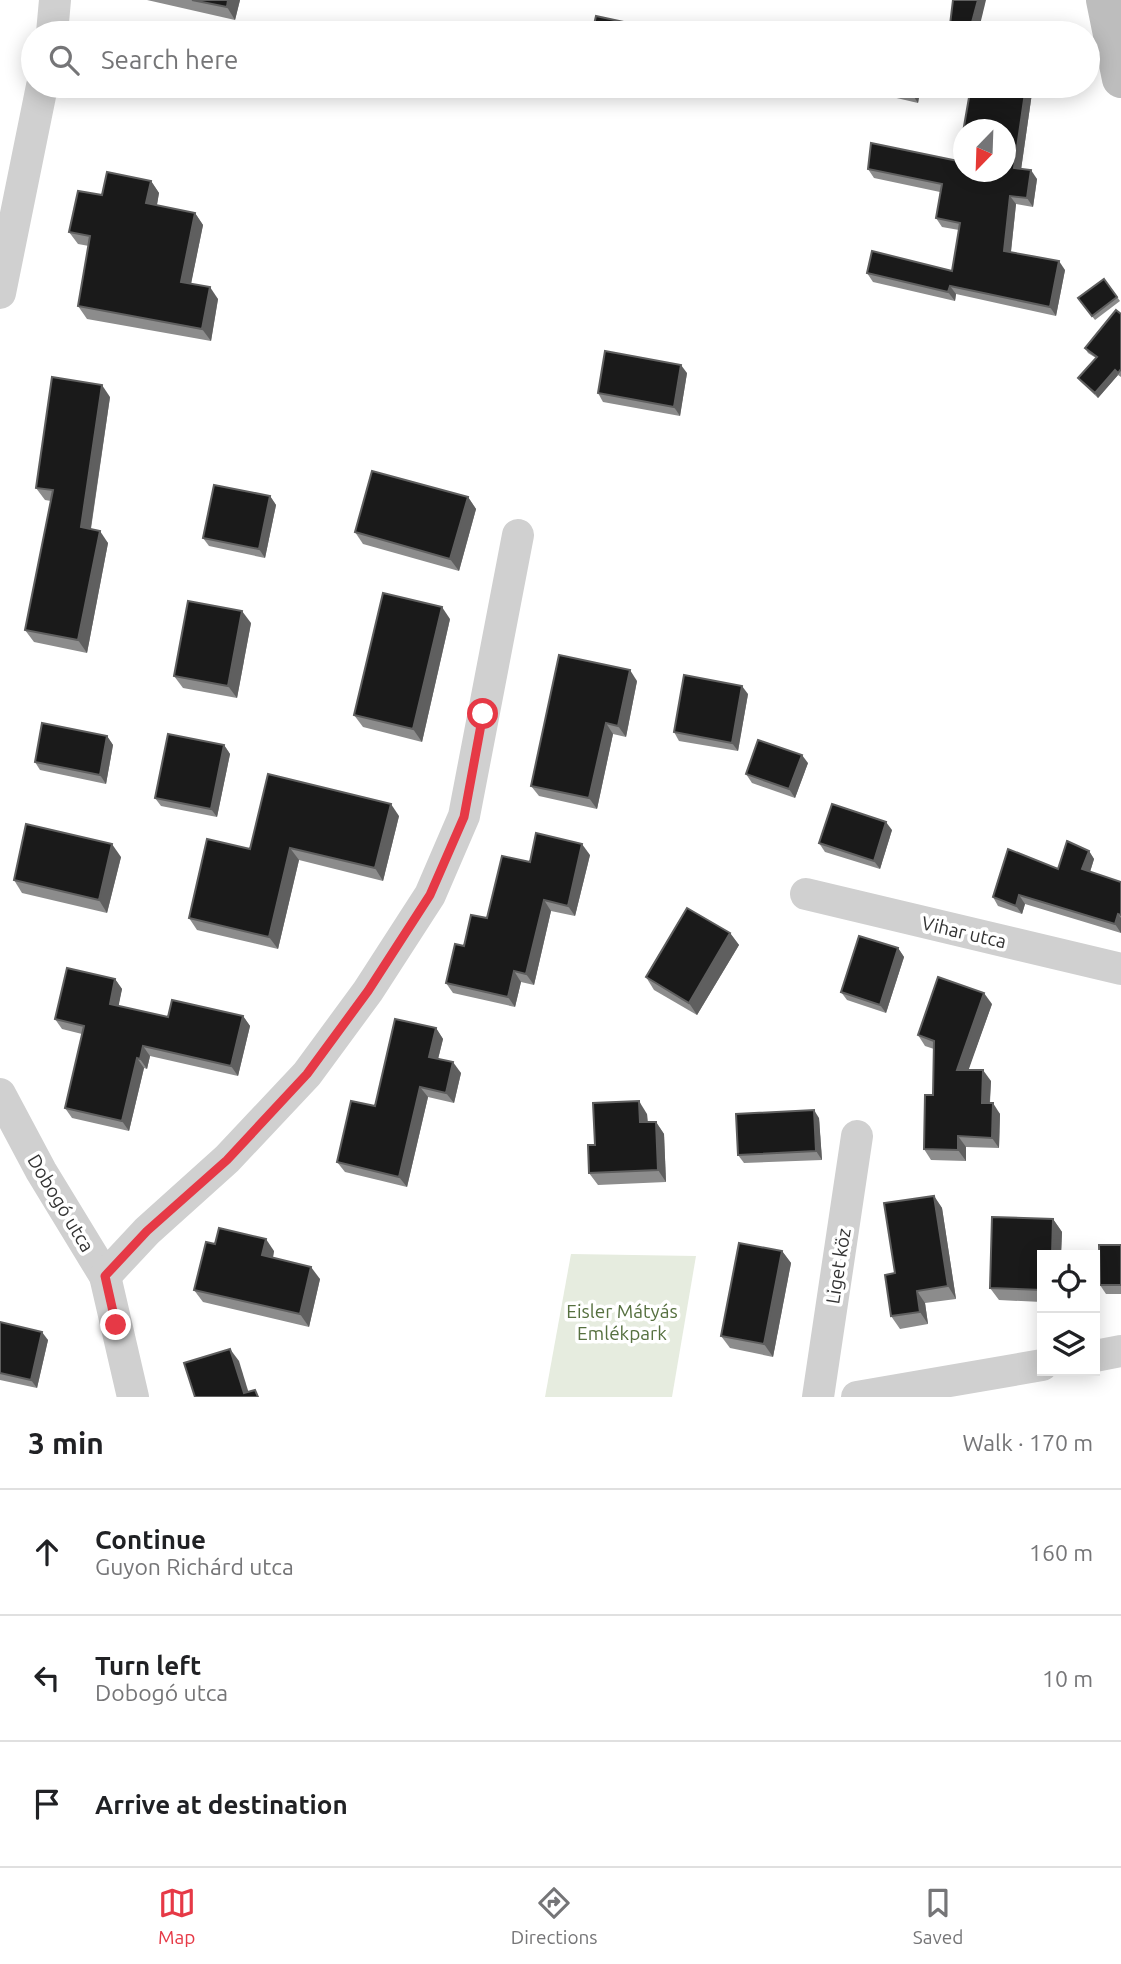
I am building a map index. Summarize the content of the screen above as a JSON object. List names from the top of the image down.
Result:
{
  "streets": {
    "street": ["Vihar utca", "Dobogó utca", "Liget köz"]
  },
  "parks": ["Eisler Mátyás Emlékpark"],
  "north": "bottom left",
  "page": {
    "search": "Search here",
    "heading": ["3 min", "Walk · 170 m"],
    "list": [
      ["Continue", "Guyon Richárd utca", "160 m"],
      ["Turn left", "Dobogó utca", "10 m"],
      "Arrive at destination"
    ],
    "nav": ["Map", "Directions", "Saved"]
  }
}
